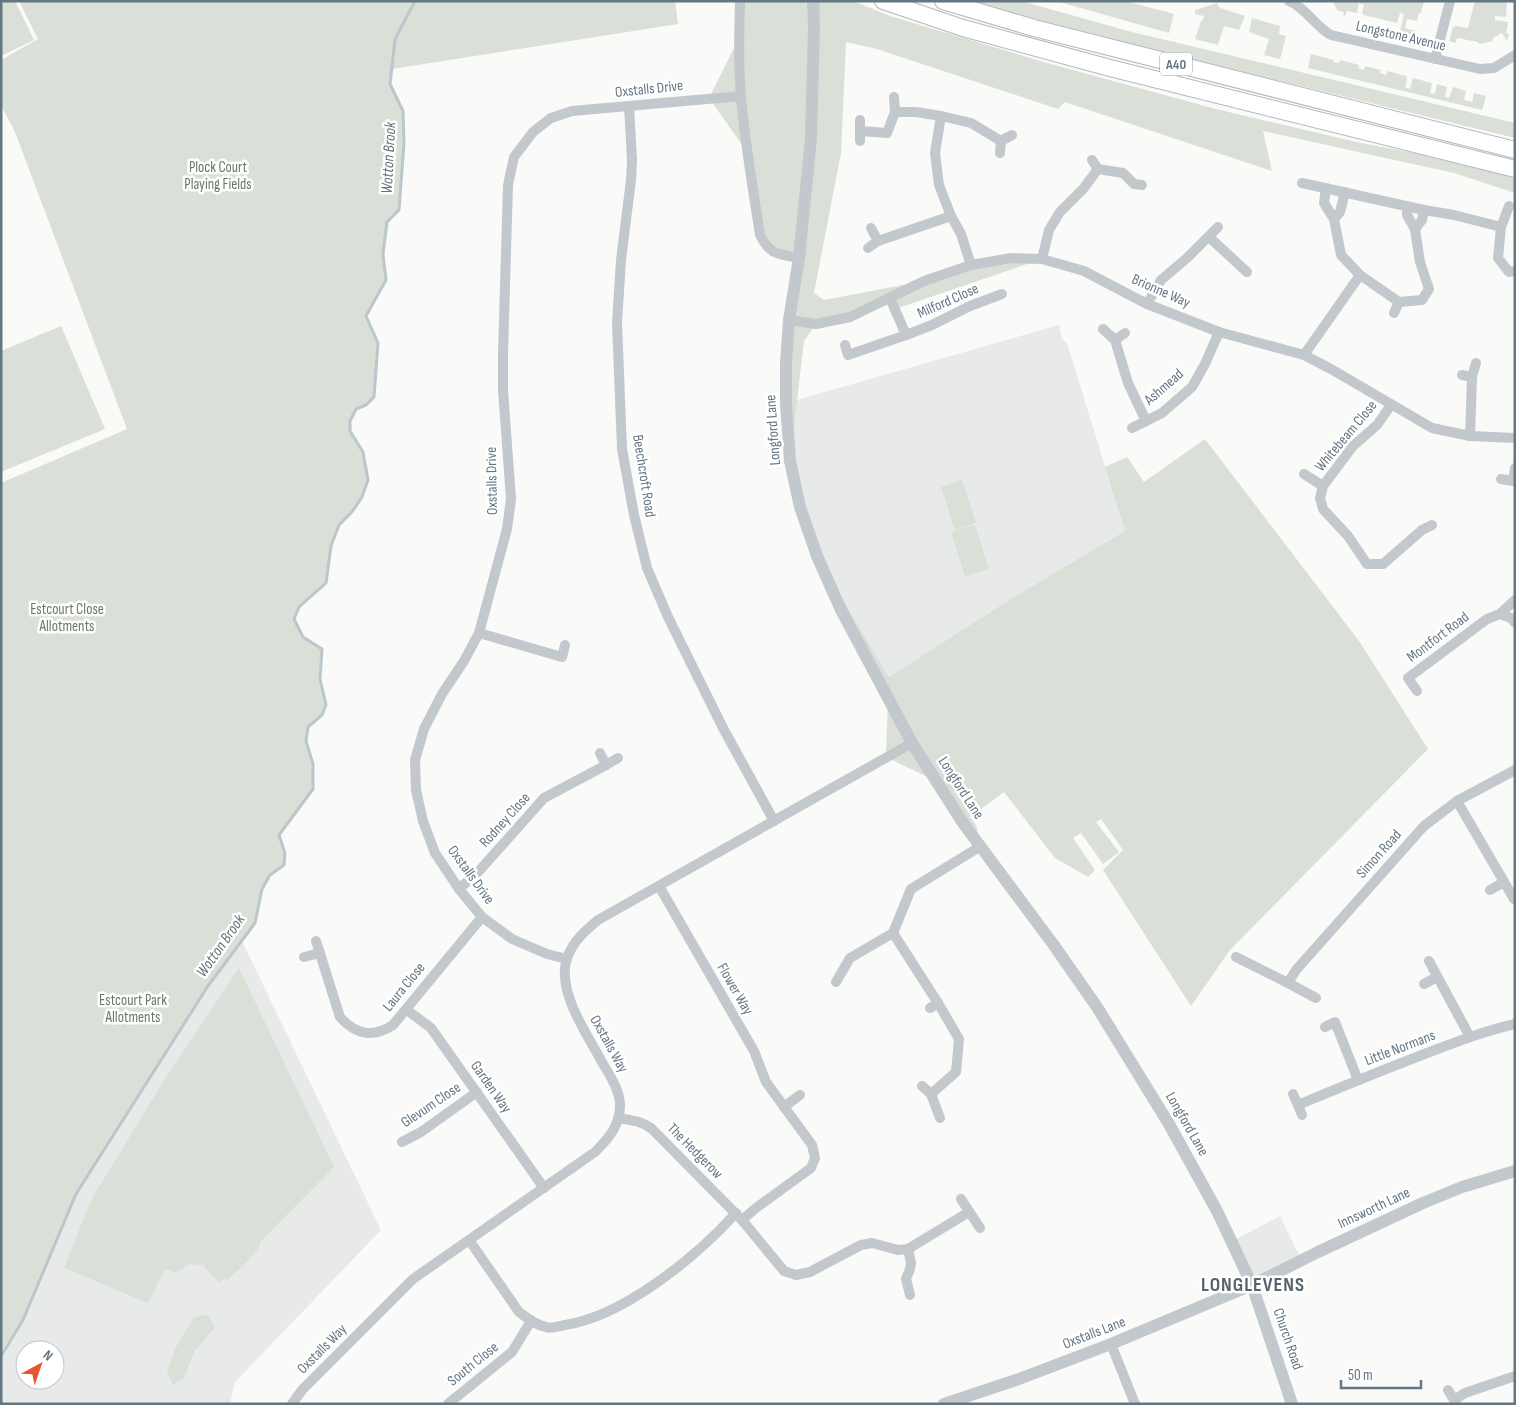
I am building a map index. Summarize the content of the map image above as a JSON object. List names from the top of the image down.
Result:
{
  "streets": {
    "highway": ["A40"],
    "street": [
      "Longstone Avenue",
      "Oxstalls Drive",
      "Brionne Way",
      "Milford Close",
      "Ashmead",
      "Longford Lane",
      "Whitebeam Close",
      "Beechcroft Road",
      "Montfort Road",
      "Rodney Close",
      "Simon Road",
      "Laura Close",
      "Flower Way",
      "Oxstalls Way",
      "Little Normans",
      "Garden Way",
      "Glevum Close",
      "The Hedgerow",
      "Innsworth Lane",
      "Oxstalls Lane",
      "Church Road",
      "South Close"
    ]
  },
  "crossings": [
    ["Oxstalls Drive", "Beechcroft Road"],
    ["Oxstalls Drive", "Rodney Close"],
    ["Oxstalls Drive", "Laura Close"],
    ["Oxstalls Drive", "Oxstalls Way"],
    ["Brionne Way", "Milford Close"],
    ["Brionne Way", "Ashmead"],
    ["Brionne Way", "Longford Lane"],
    ["Brionne Way", "Whitebeam Close"],
    ["Longford Lane", "Oxstalls Way"],
    ["Longford Lane", "Innsworth Lane"],
    ["Longford Lane", "Oxstalls Lane"],
    ["Longford Lane", "Church Road"],
    ["Beechcroft Road", "Oxstalls Way"],
    ["Laura Close", "Garden Way"],
    ["Flower Way", "Oxstalls Way"],
    ["Flower Way", "The Hedgerow"],
    ["Flower Way", "South Close"],
    ["Oxstalls Way", "Garden Way"],
    ["Oxstalls Way", "The Hedgerow"],
    ["Garden Way", "Glevum Close"],
    ["Innsworth Lane", "Oxstalls Lane"],
    ["Innsworth Lane", "Church Road"],
    ["Oxstalls Lane", "Church Road"]
  ],
  "districts": ["LONGLEVENS"],
  "water": ["Wotton Brook"],
  "parks": ["Plock Court Playing Fields", "Estcourt Close Allotments", "Estcourt Park Allotments"],
  "scale_bar": "50 m",
  "north": "top right"
}
